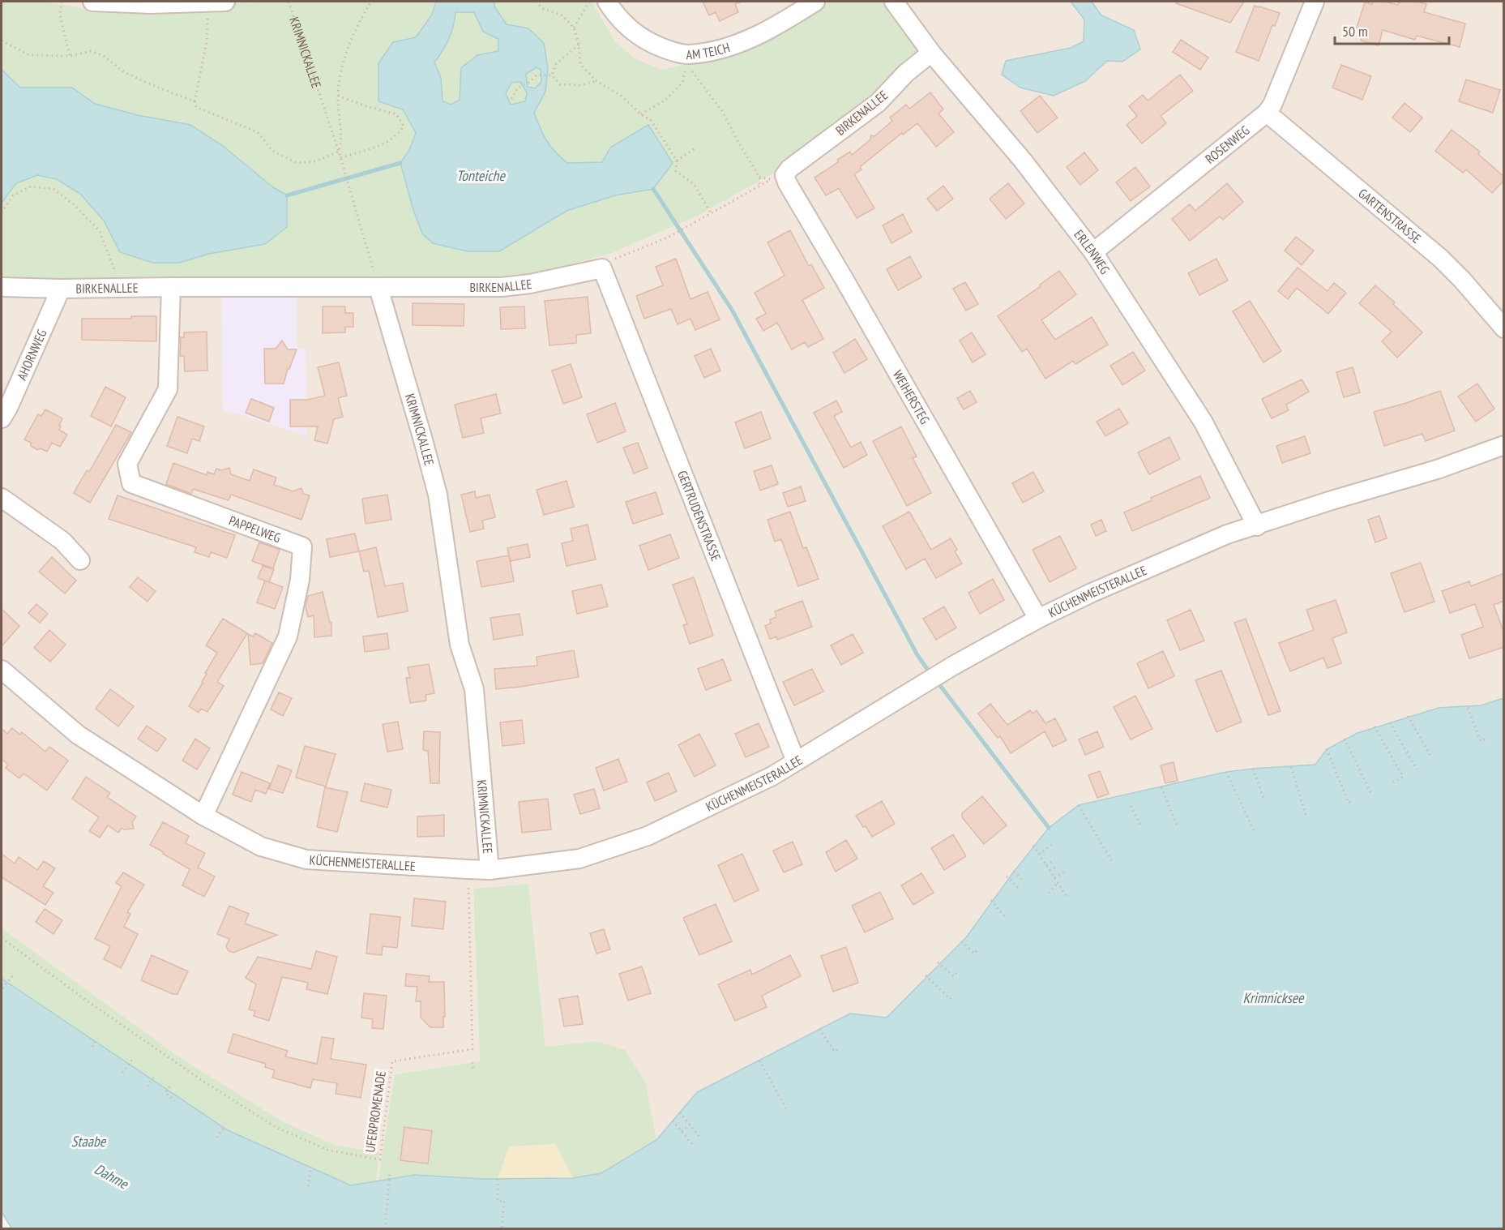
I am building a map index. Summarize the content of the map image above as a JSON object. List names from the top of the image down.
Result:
{
  "streets": {
    "street": [
      "AM TEICH",
      "KRIMNICKALLEE",
      "BIRKENALLEE",
      "ROSENWEG",
      "GARTENSTRASSE",
      "ERLENWEG",
      "AHORNWEG",
      "WEIHERSTEG",
      "GERTRUDENSTRASSE",
      "PAPPELWEG",
      "KÜCHENMEISTERALLEE"
    ],
    "path": ["UFERPROMENADE"]
  },
  "crossings": [
    ["KRIMNICKALLEE", "BIRKENALLEE"],
    ["KRIMNICKALLEE", "KÜCHENMEISTERALLEE"],
    ["BIRKENALLEE", "ERLENWEG"],
    ["BIRKENALLEE", "AHORNWEG"],
    ["BIRKENALLEE", "WEIHERSTEG"],
    ["BIRKENALLEE", "GERTRUDENSTRASSE"],
    ["BIRKENALLEE", "PAPPELWEG"],
    ["ROSENWEG", "GARTENSTRASSE"],
    ["ROSENWEG", "ERLENWEG"],
    ["ERLENWEG", "KÜCHENMEISTERALLEE"],
    ["WEIHERSTEG", "KÜCHENMEISTERALLEE"],
    ["GERTRUDENSTRASSE", "KÜCHENMEISTERALLEE"],
    ["PAPPELWEG", "KÜCHENMEISTERALLEE"]
  ],
  "water": [
    "Tonteiche",
    "Krimnicksee",
    "Staabe",
    "Dahme"
  ],
  "scale_bar": "50 m"
}
